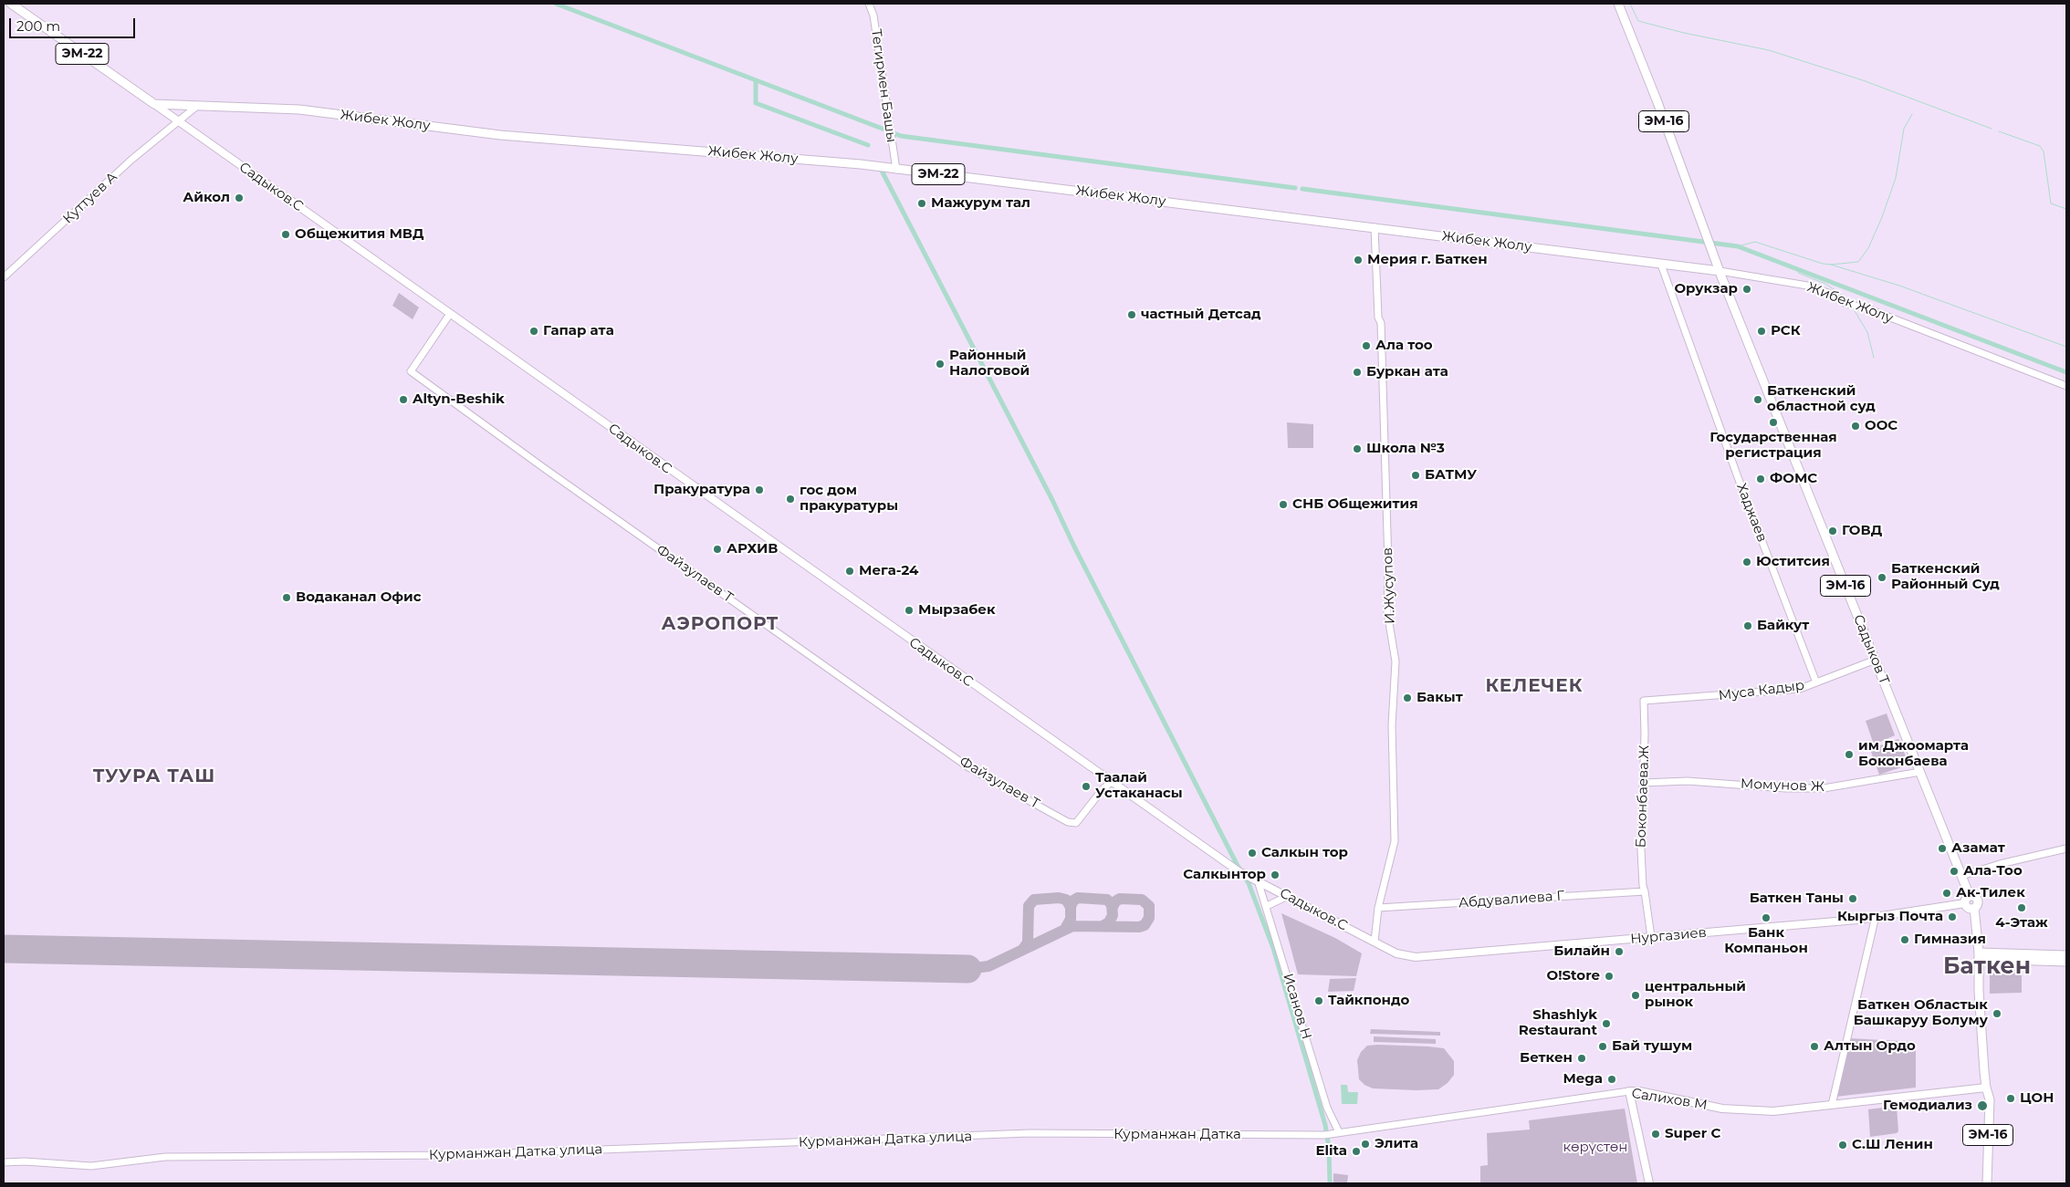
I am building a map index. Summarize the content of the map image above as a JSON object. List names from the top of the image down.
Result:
{
  "streets": {
    "main road": [
      "ЭМ-22",
      "Жибек Жолу",
      "ЭМ-16",
      "Садыков.С",
      "Садыков Т",
      "Нургазиев",
      "Салихов М"
    ],
    "street": [
      "Тегирмен Башы",
      "Куттуев А",
      "Хаджаев",
      "Файзулаев Т",
      "И.Жусупов",
      "Муса Кадыр",
      "Момунов Ж",
      "Боконбаева.Ж",
      "Абдувалиева Г",
      "Исанов Н",
      "Курманжан Датка",
      "Курманжан Датка улица"
    ]
  },
  "crossings": [
    ["ЭМ-22", "Жибек Жолу"],
    ["ЭМ-22", "Садыков.С"],
    ["Тегирмен Башы", "Жибек Жолу"],
    ["Жибек Жолу", "ЭМ-16"],
    ["Жибек Жолу", "Садыков.С"],
    ["Жибек Жолу", "Куттуев А"],
    ["Жибек Жолу", "Хаджаев"],
    ["Жибек Жолу", "И.Жусупов"],
    ["Жибек Жолу", "Садыков Т"],
    ["ЭМ-16", "Садыков Т"],
    ["ЭМ-16", "Нургазиев"],
    ["ЭМ-16", "Салихов М"],
    ["Садыков.С", "Куттуев А"],
    ["Садыков.С", "Файзулаев Т"],
    ["Садыков.С", "И.Жусупов"],
    ["Садыков.С", "Нургазиев"],
    ["Садыков.С", "Исанов Н"],
    ["Хаджаев", "Муса Кадыр"],
    ["И.Жусупов", "Абдувалиева Г"],
    ["И.Жусупов", "Нургазиев"],
    ["Садыков Т", "Муса Кадыр"],
    ["Садыков Т", "Момунов Ж"],
    ["Садыков Т", "Нургазиев"],
    ["Муса Кадыр", "Боконбаева.Ж"],
    ["Момунов Ж", "Боконбаева.Ж"],
    ["Боконбаева.Ж", "Абдувалиева Г"],
    ["Боконбаева.Ж", "Нургазиев"],
    ["Исанов Н", "Салихов М"],
    ["Салихов М", "Курманжан Датка"],
    ["Курманжан Датка", "Курманжан Датка улица"]
  ],
  "districts": [
    "АЭРОПОРТ",
    "КЕЛЕЧЕК",
    "ТУУРА ТАШ",
    "Баткен"
  ],
  "parks": ["көрүстөн"],
  "places": [
    "Айкол",
    "Мажурум тал",
    "Общежития МВД",
    "Мерия г. Бaткен",
    "Орукзар",
    "частный Детсад",
    "Гапар ата",
    "РСК",
    "Ала тоо",
    "Районный Налоговой",
    "Буркан ата",
    "Altyn-Beshik",
    "Баткенский областной суд",
    "Государственная регистрация",
    "ООС",
    "Школа №3",
    "БАТМУ",
    "ФОМС",
    "Пракуратура",
    "гос дом пракуратуры",
    "СНБ Общежития",
    "ГОВД",
    "АРХИВ",
    "Юститсия",
    "Мега-24",
    "Баткенский Районный Суд",
    "Водаканал Офис",
    "Мырзабек",
    "Байкут",
    "Бакыт",
    "им Джоомарта Боконбаева",
    "Таалай Устаканасы",
    "Азамат",
    "Салкын тор",
    "Ала-Тоо",
    "Салкынтор",
    "Ак-Тилек",
    "Баткен Таны",
    "4-Этаж",
    "Кыргыз Почта",
    "Банк Компаньон",
    "Гимназия",
    "Билайн",
    "O!Store",
    "центральный рынок",
    "Тайкпондо",
    "Баткен Областык Башкаруу Болуму",
    "Shashlyk Restaurant",
    "Бай тушум",
    "Алтын Ордо",
    "Беткен",
    "Mega",
    "ЦОН",
    "Гемодиализ",
    "Super C",
    "Элита",
    "С.Ш Ленин",
    "Elita"
  ],
  "scale_bar": "200 m"
}
